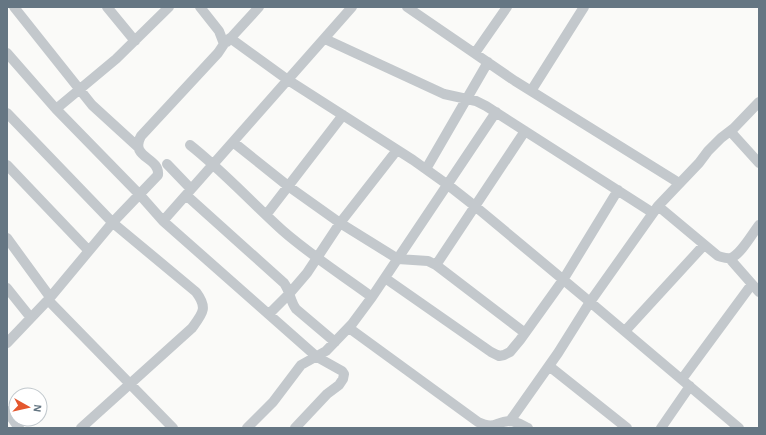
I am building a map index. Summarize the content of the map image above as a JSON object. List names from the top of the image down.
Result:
{
  "north": "right"
}
